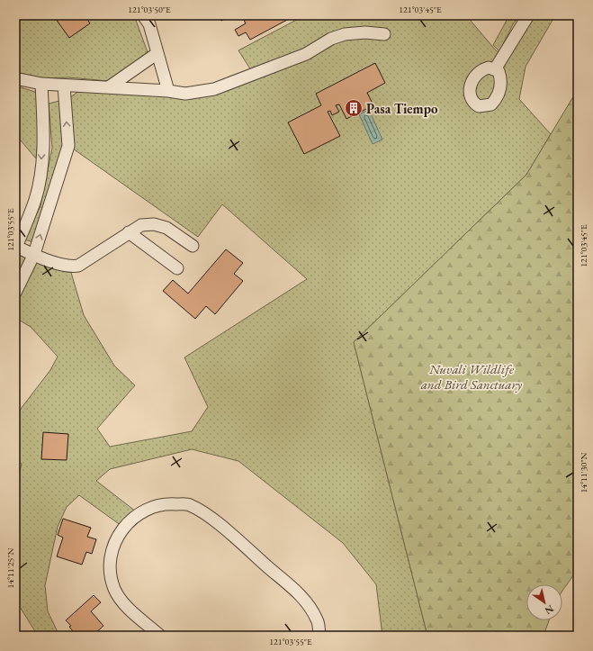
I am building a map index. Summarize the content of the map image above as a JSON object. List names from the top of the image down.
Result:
{
  "parks": ["Nuvali Wildlife and Bird Sanctuary"],
  "places": {
    "building": ["Pasa Tiempo"]
  },
  "north": "bottom right",
  "coordinates": [
    "121°03'50\"E",
    "121°03'45\"E",
    "121°03'55\"E",
    "14°11'30\"N",
    "14°11'25\"N"
  ]
}
